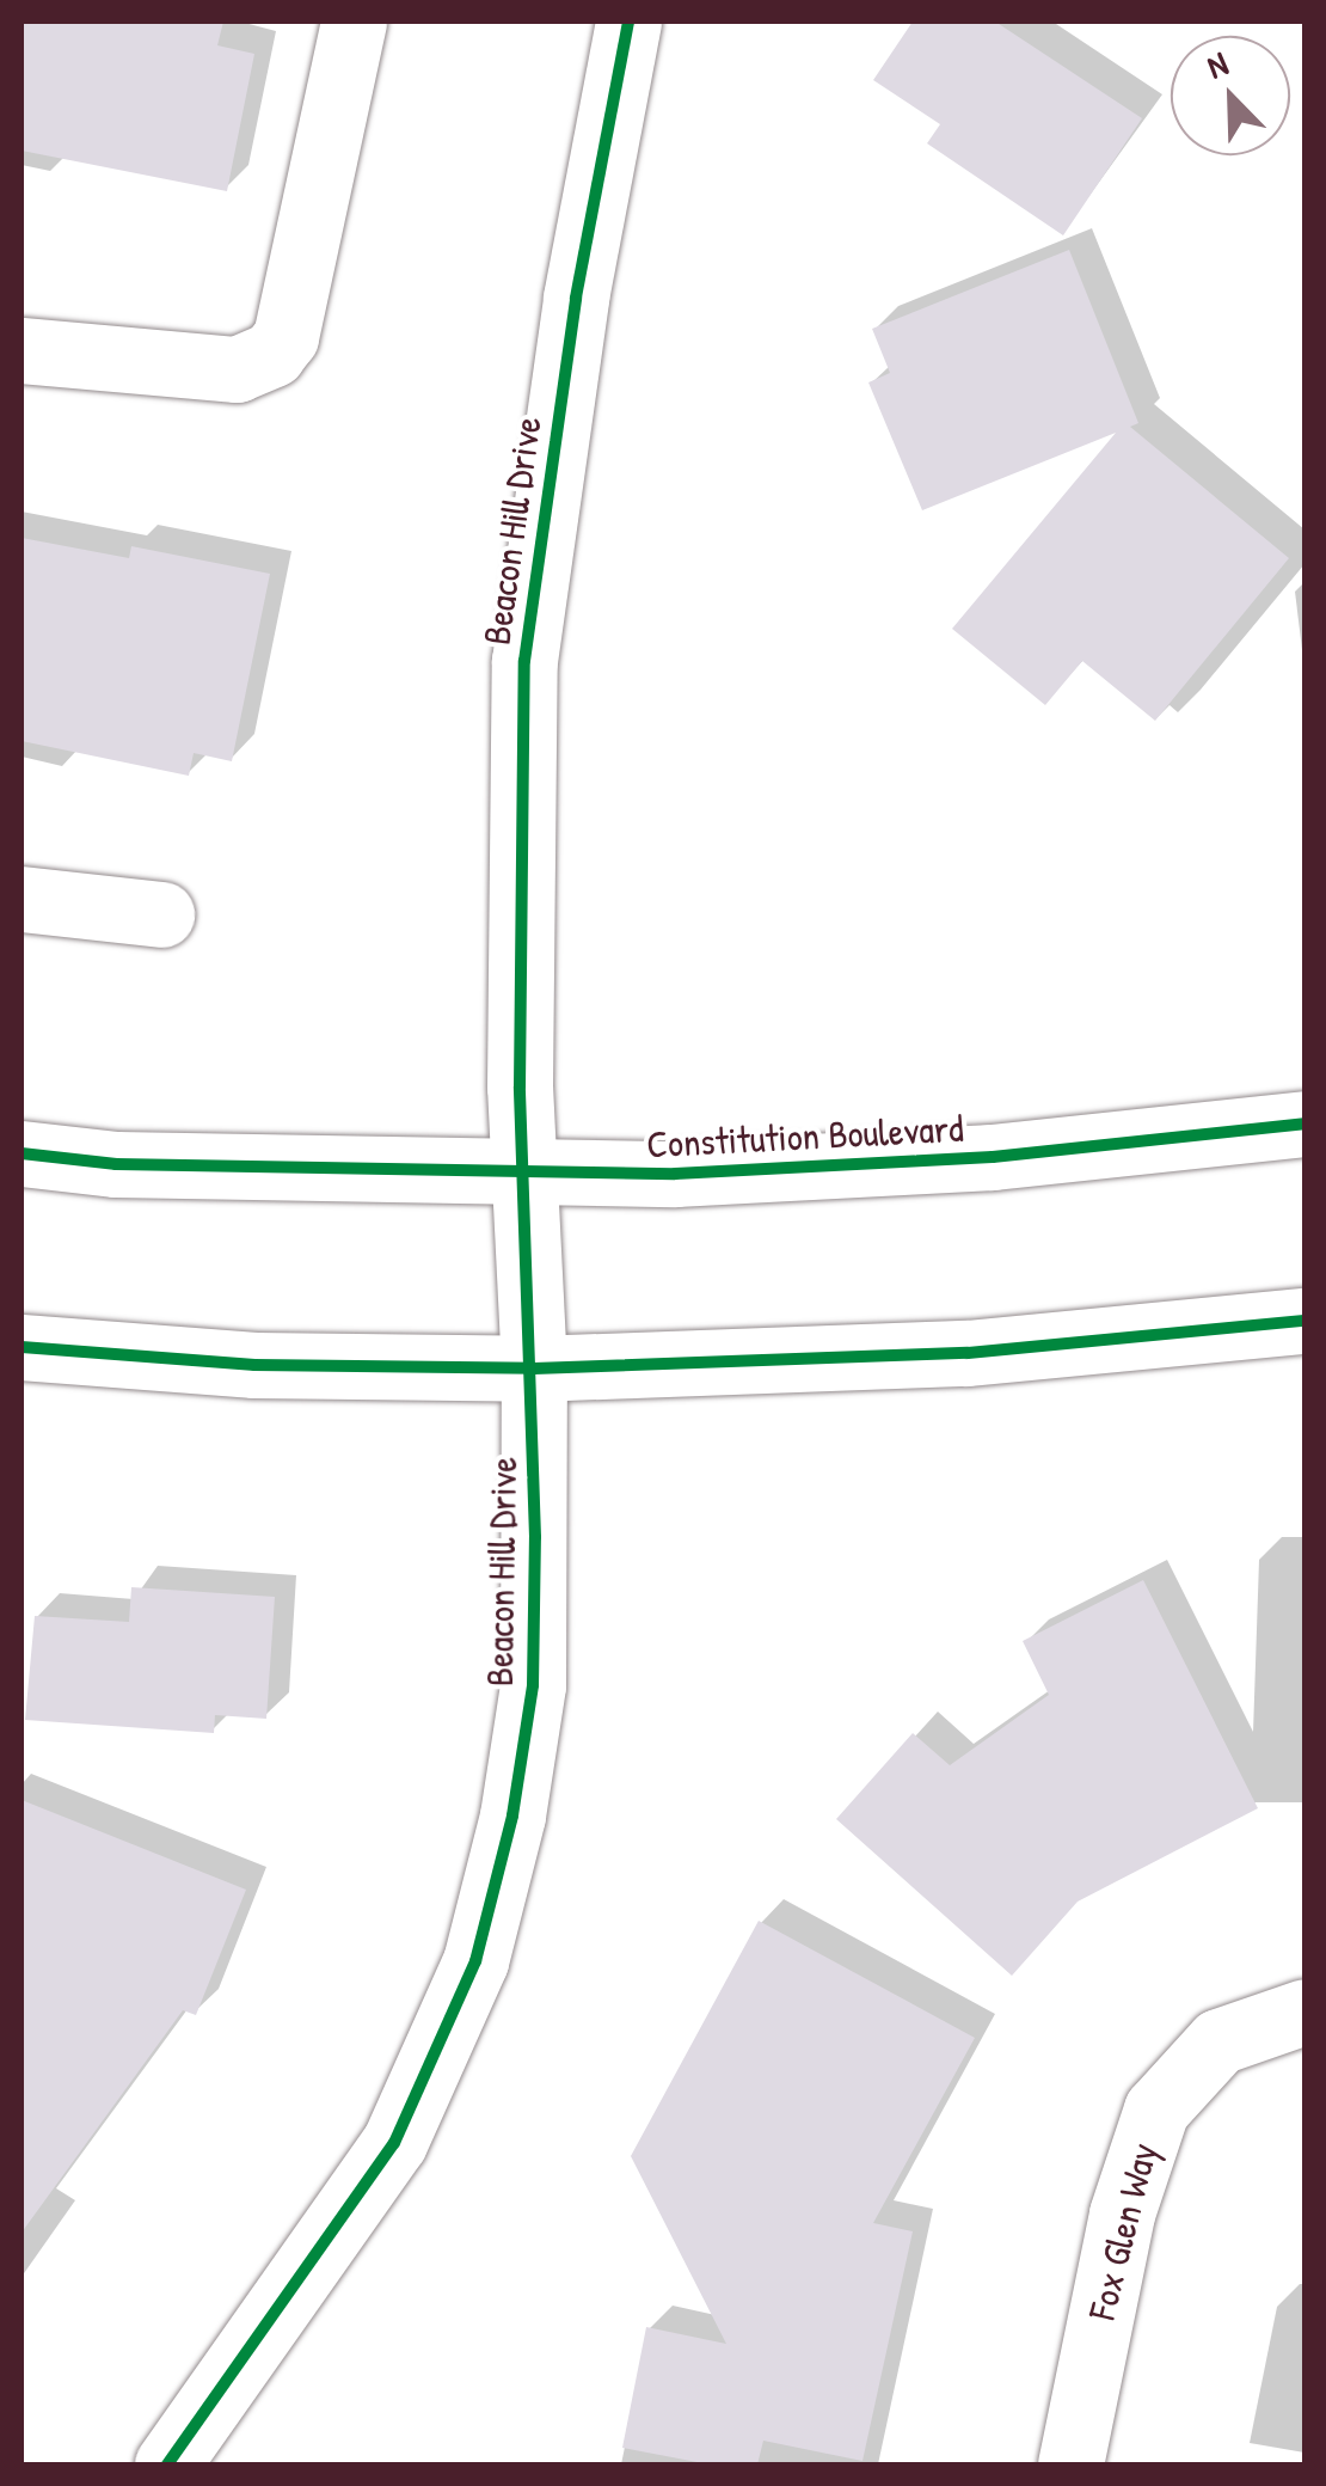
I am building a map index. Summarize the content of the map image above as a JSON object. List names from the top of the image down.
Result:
{
  "streets": {
    "street": ["Beacon Hill Drive", "Constitution Boulevard", "Fox Glen Way"]
  },
  "crossings": [
    ["Beacon Hill Drive", "Constitution Boulevard"]
  ],
  "north": "top left"
}
